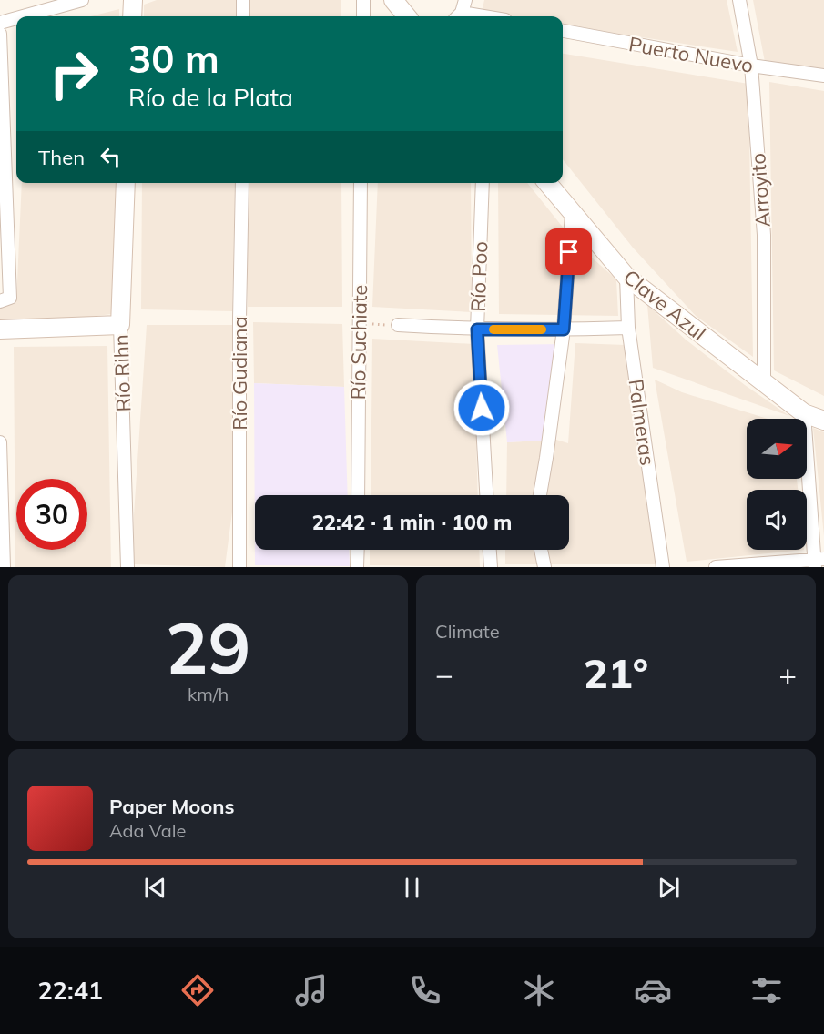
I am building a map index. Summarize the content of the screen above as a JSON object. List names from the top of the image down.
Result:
{
  "streets": {
    "main road": ["Clave Azul", "Río Rihn"],
    "street": [
      "Puerto Nuevo",
      "Arroyito",
      "Río Poo",
      "Río Suchiate",
      "Río Gudiana",
      "Palmeras"
    ]
  },
  "crossings": [
    ["Puerto Nuevo", "Arroyito"],
    ["Arroyito", "Clave Azul"],
    ["Clave Azul", "Palmeras"]
  ],
  "north": "right",
  "page": {
    "turn": ["30 m", "Río de la Plata"],
    "then": "Then",
    "limit": "30",
    "trip": "22:42 · 1 min · 100 m",
    "tile": [
      ["29", "km/h"],
      "Climate"
    ],
    "heat": ["−", "21°", "+"],
    "song": ["Paper Moons", "Ada Vale"],
    "tabs": "22:41"
  }
}
